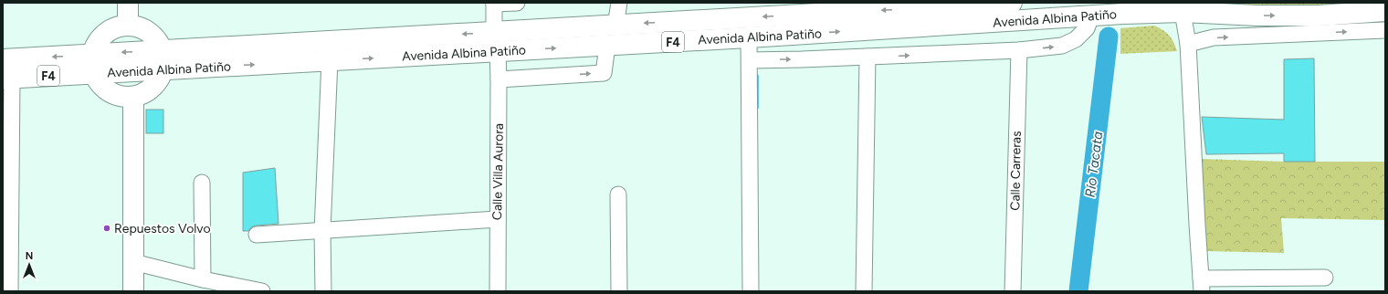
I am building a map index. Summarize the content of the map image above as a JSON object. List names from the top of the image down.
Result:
{
  "streets": {
    "main road": ["Avenida Albina Patiño", "F4"],
    "street": ["Calle Carreras", "Calle Villa Aurora"]
  },
  "crossings": [
    ["Avenida Albina Patiño", "Calle Villa Aurora"]
  ],
  "water": ["Río Tacata"],
  "places": ["Repuestos Volvo"],
  "north": "top"
}
